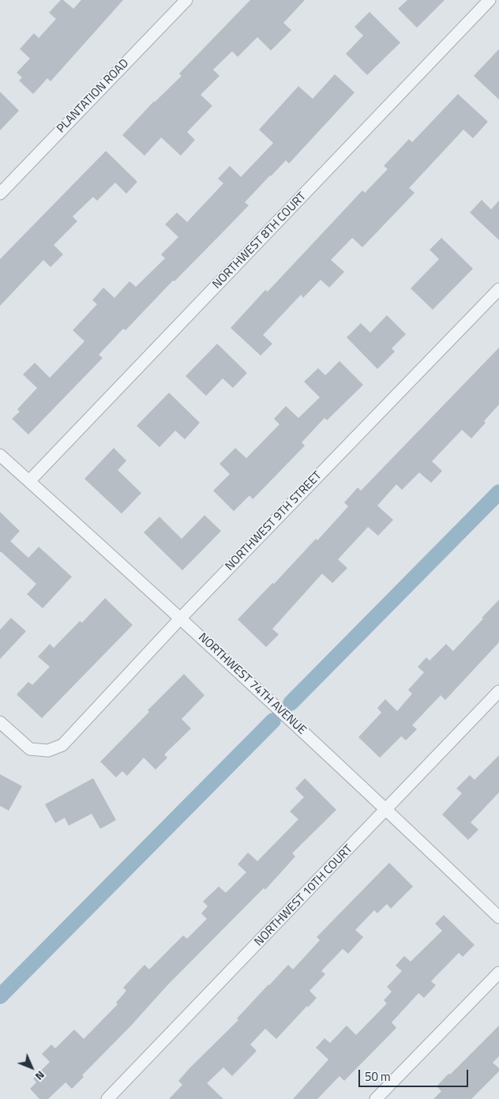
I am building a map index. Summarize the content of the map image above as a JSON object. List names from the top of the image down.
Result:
{
  "streets": {
    "street": [
      "PLANTATION ROAD",
      "NORTHWEST 8TH COURT",
      "NORTHWEST 9TH STREET",
      "NORTHWEST 74TH AVENUE",
      "NORTHWEST 10TH COURT"
    ]
  },
  "crossings": [
    ["NORTHWEST 8TH COURT", "NORTHWEST 74TH AVENUE"],
    ["NORTHWEST 9TH STREET", "NORTHWEST 74TH AVENUE"],
    ["NORTHWEST 74TH AVENUE", "NORTHWEST 10TH COURT"]
  ],
  "scale_bar": "50 m",
  "north": "bottom right"
}
